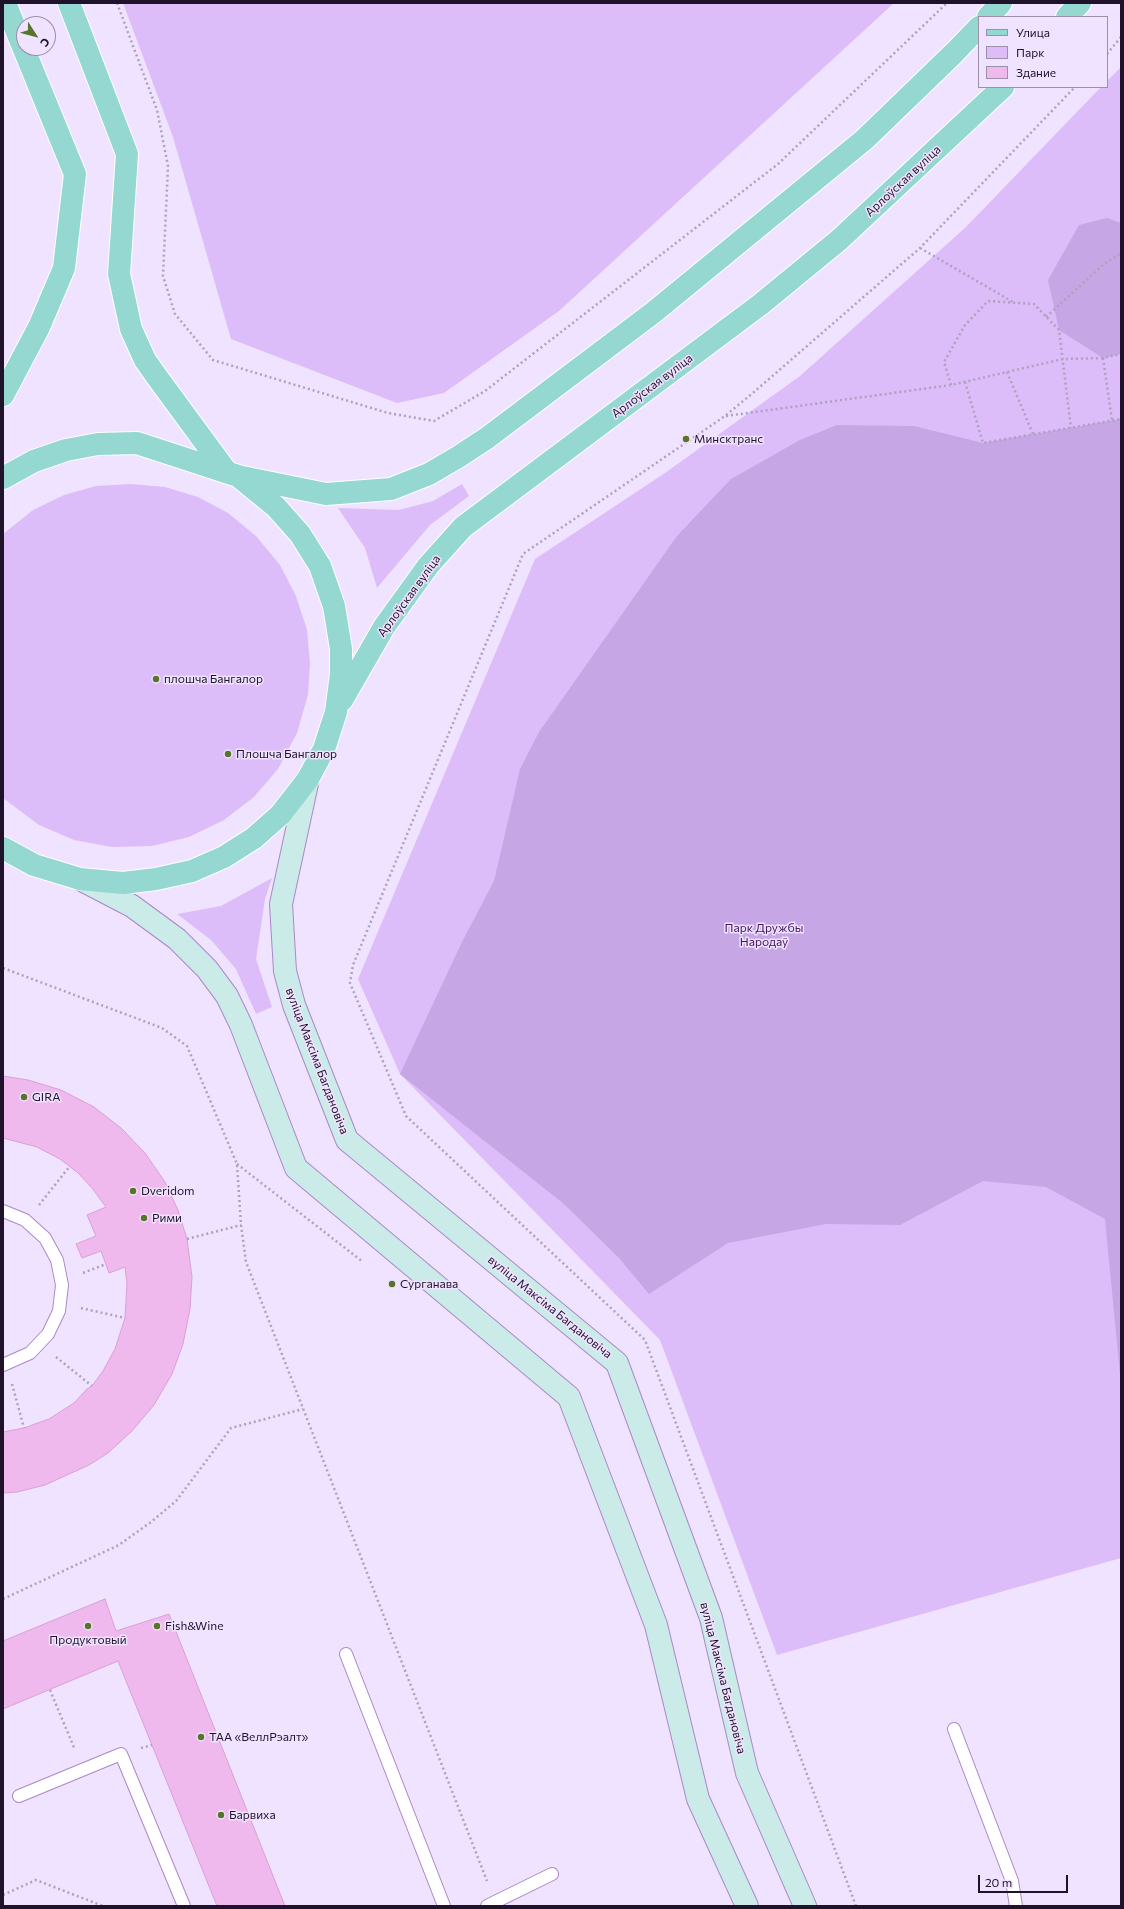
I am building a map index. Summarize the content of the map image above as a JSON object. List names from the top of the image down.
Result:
{
  "streets": {
    "main road": ["Арлоўская вуліца", "вуліца Максіма Багдановіча"]
  },
  "parks": ["Парк Дружбы Народаў"],
  "places": [
    "Минсктранс",
    "плошча Бангалор",
    "Плошча Бангалор",
    "GIRA",
    "Dveridom",
    "Рими",
    "Сурганава",
    "Продуктовый",
    "Fish&Wine",
    "ТАА «ВеллРэалт»",
    "Барвиха"
  ],
  "legend": ["Улица", "Парк", "Здание"],
  "scale_bar": "20 m",
  "north": "bottom right"
}
